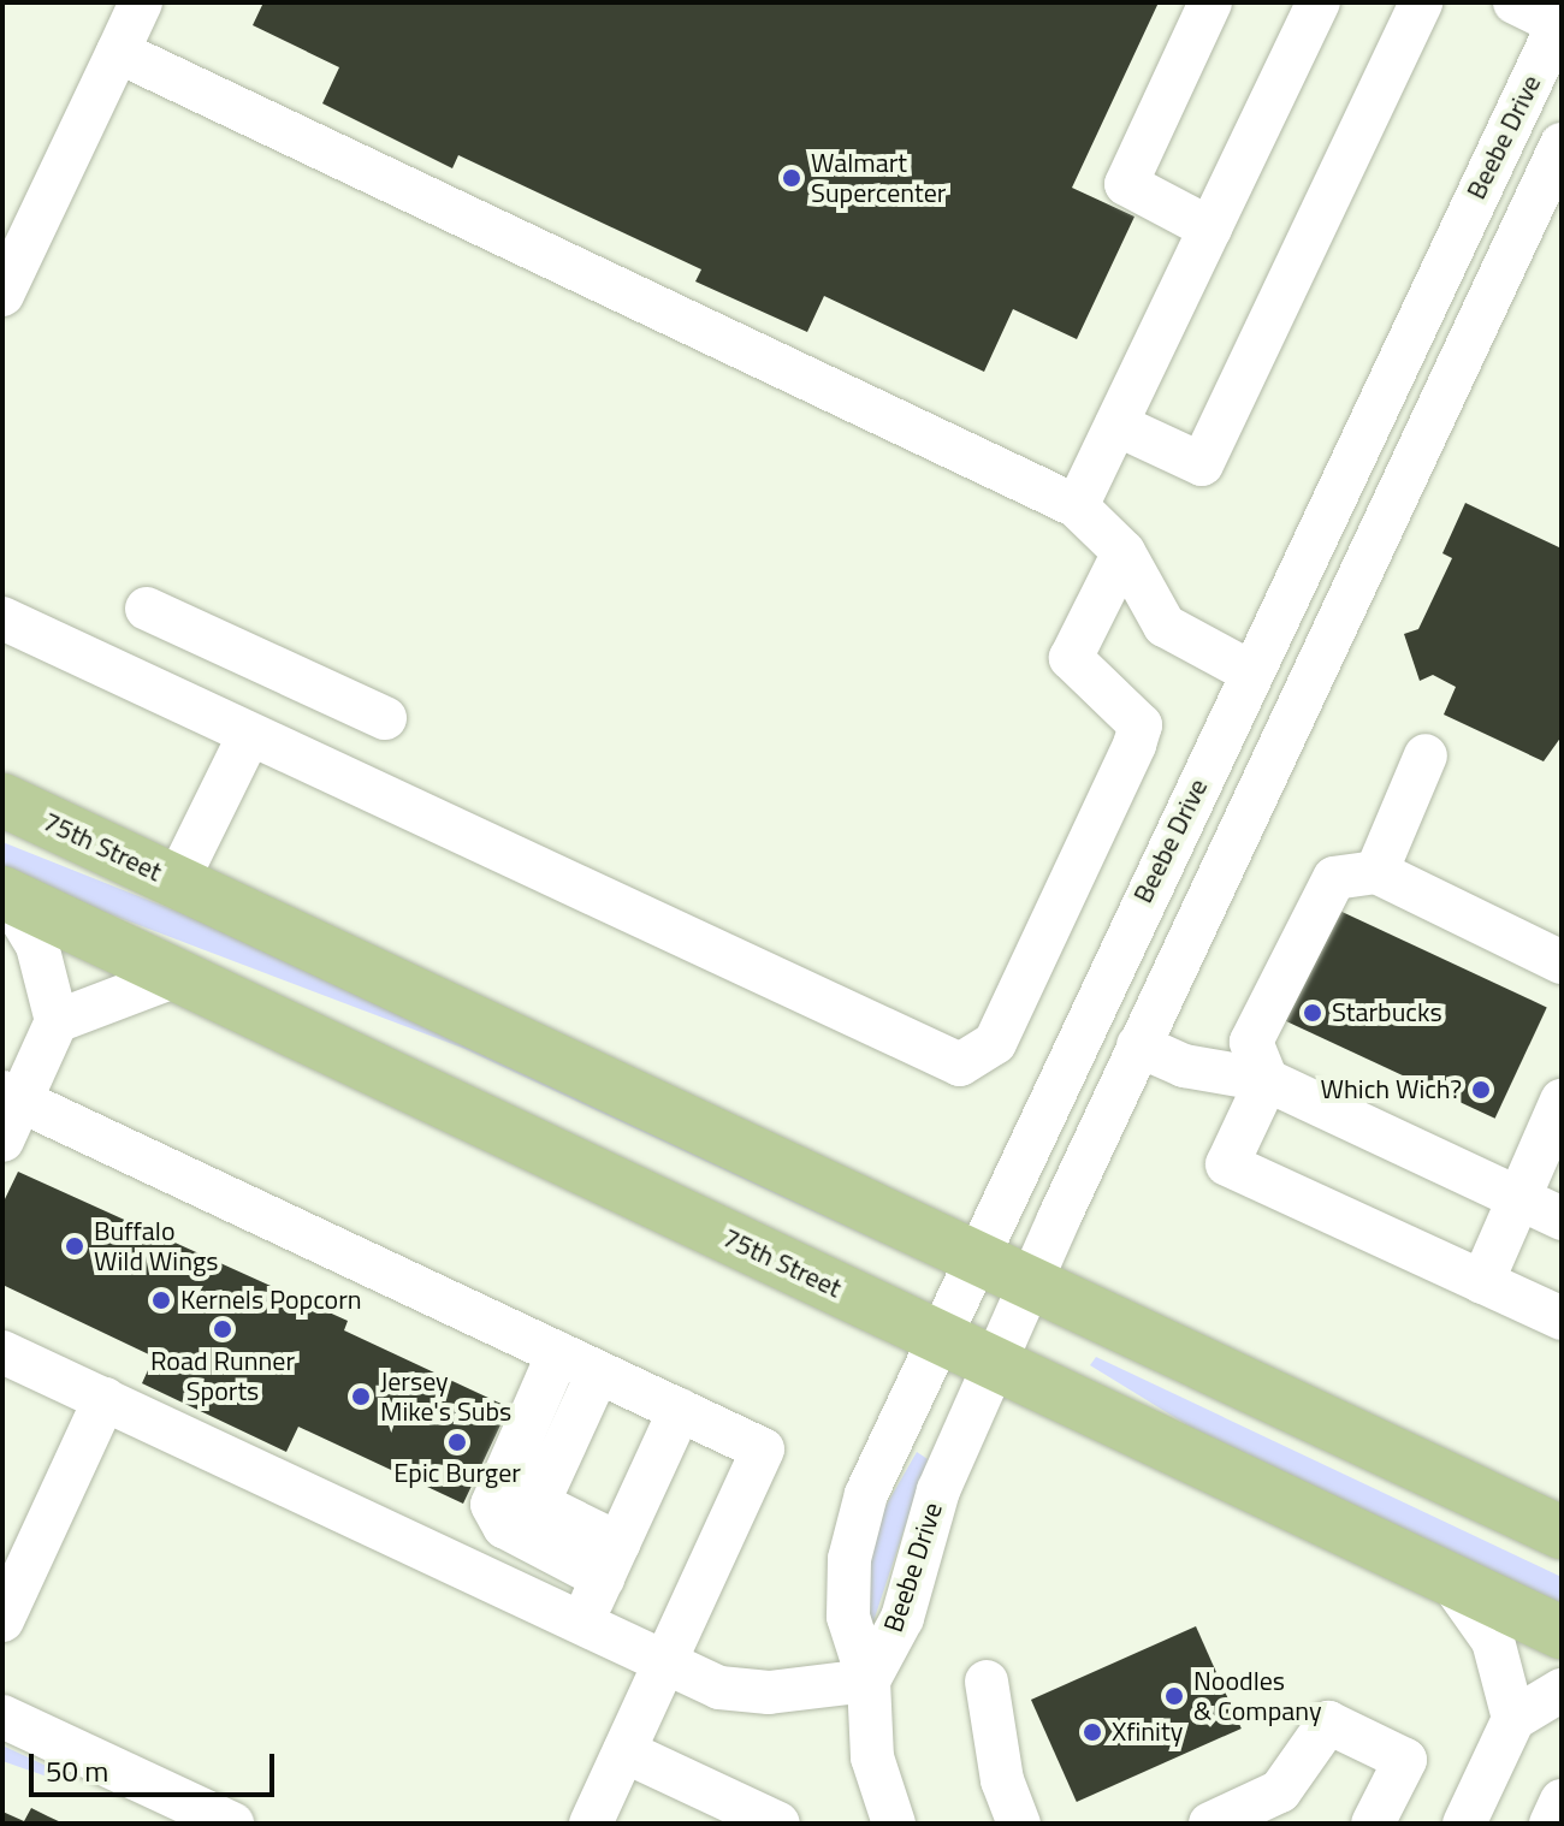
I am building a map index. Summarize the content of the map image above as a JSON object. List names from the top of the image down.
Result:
{
  "streets": {
    "main road": ["75th Street"],
    "street": ["Beebe Drive"]
  },
  "crossings": [
    ["Beebe Drive", "75th Street"]
  ],
  "places": [
    "Walmart Supercenter",
    "Starbucks",
    "Which Wich?",
    "Buffalo Wild Wings",
    "Kernels Popcorn",
    "Road Runner Sports",
    "Jersey Mike's Subs",
    "Epic Burger",
    "Noodles & Company",
    "Xfinity"
  ],
  "scale_bar": "50 m"
}
